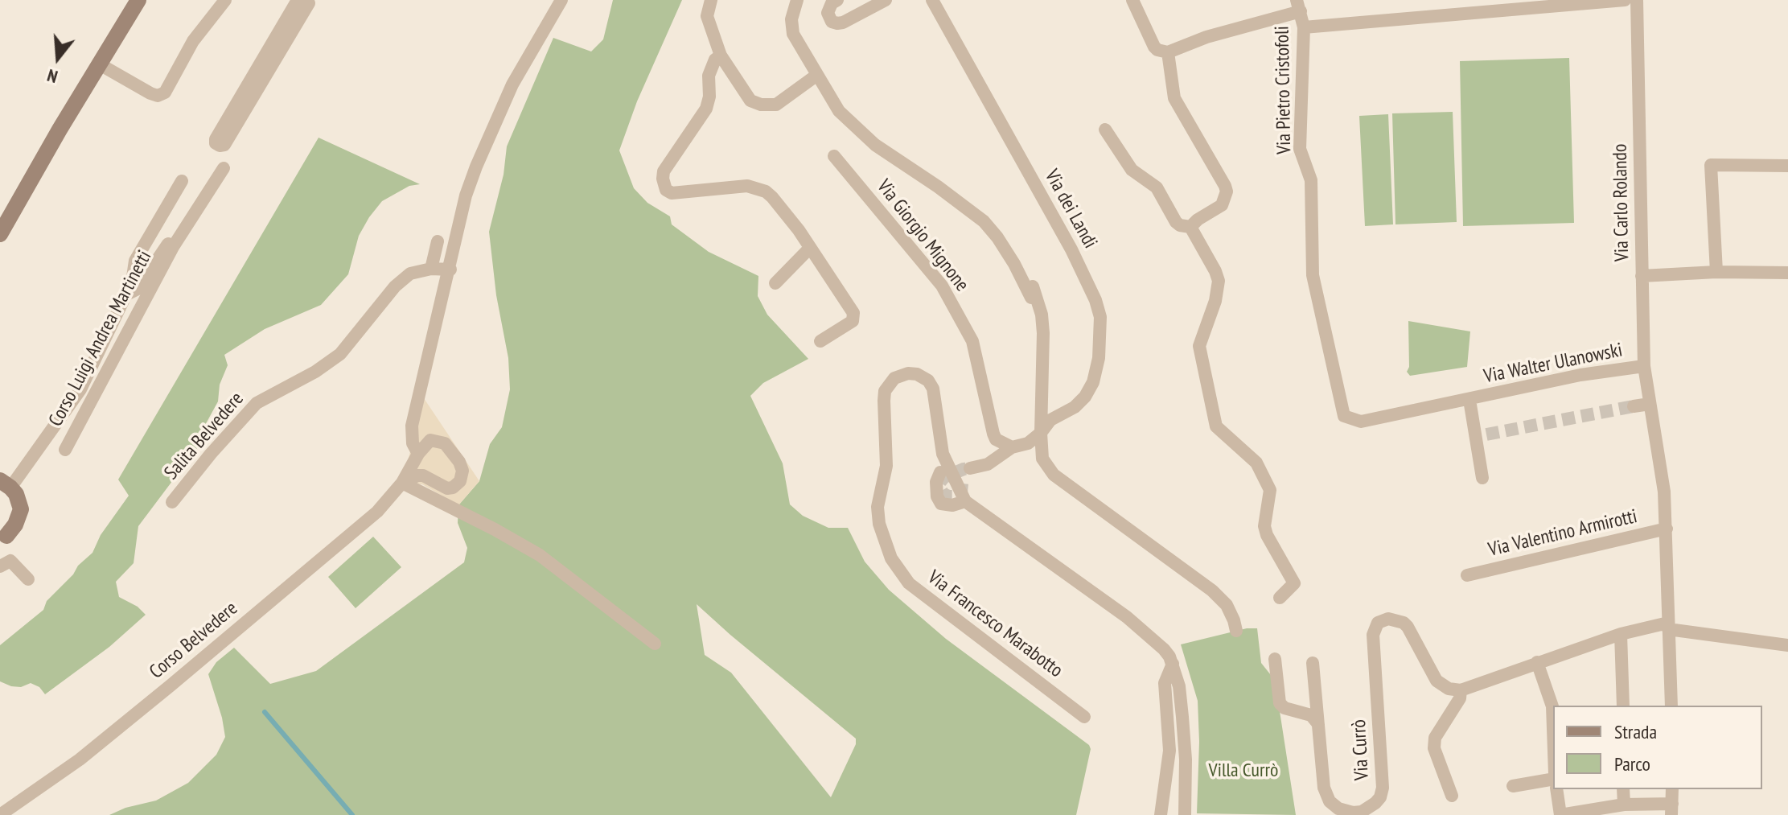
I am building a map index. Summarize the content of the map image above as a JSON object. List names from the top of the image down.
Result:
{
  "streets": {
    "street": [
      "Via Pietro Cristofoli",
      "Via Carlo Rolando",
      "Via dei Landi",
      "Via Giorgio Mignone",
      "Corso Luigi Andrea Martinetti",
      "Via Walter Ulanowski",
      "Salita Belvedere",
      "Via Valentino Armirotti",
      "Via Francesco Marabotto",
      "Corso Belvedere",
      "Via Currò"
    ]
  },
  "crossings": [
    ["Via Pietro Cristofoli", "Via Walter Ulanowski"],
    ["Via Carlo Rolando", "Via Walter Ulanowski"],
    ["Via Carlo Rolando", "Via Valentino Armirotti"],
    ["Via dei Landi", "Via Giorgio Mignone"]
  ],
  "parks": ["Villa Currò"],
  "legend": ["Strada", "Parco"],
  "north": "bottom"
}
